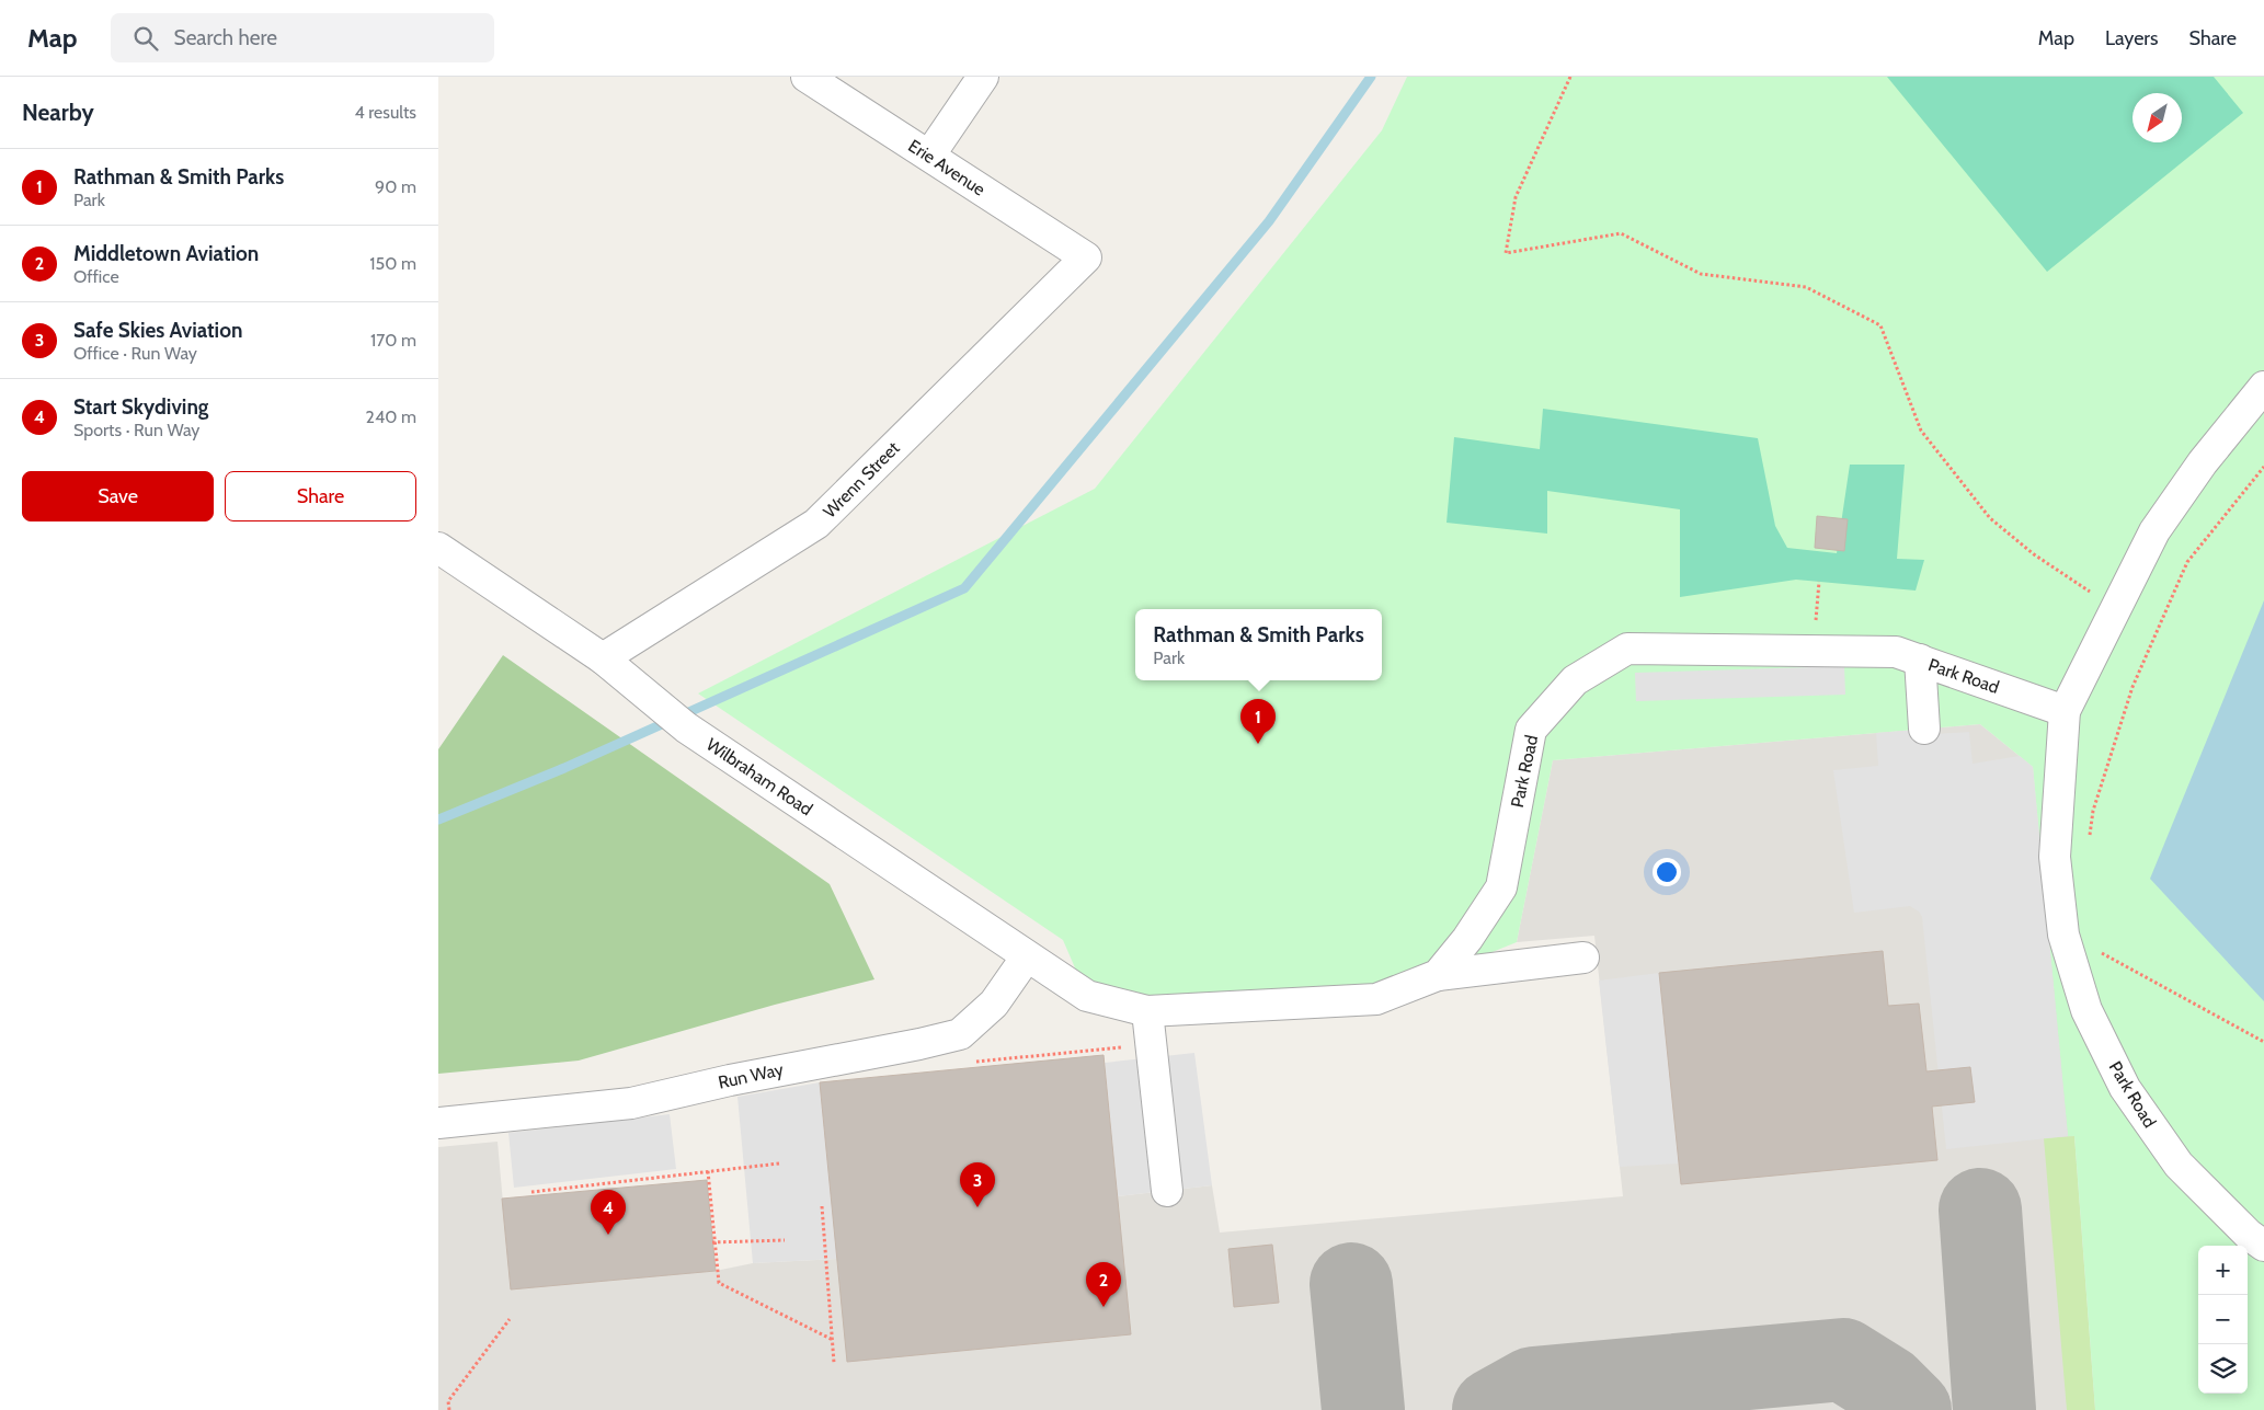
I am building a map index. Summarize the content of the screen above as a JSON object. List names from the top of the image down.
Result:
{
  "streets": {
    "street": [
      "Erie Avenue",
      "Wrenn Street",
      "Park Road",
      "Wilbraham Road",
      "Run Way"
    ]
  },
  "crossings": [
    ["Erie Avenue", "Wrenn Street"],
    ["Wrenn Street", "Wilbraham Road"],
    ["Park Road", "Wilbraham Road"],
    ["Wilbraham Road", "Run Way"]
  ],
  "north": "bottom left",
  "page": {
    "header": "Map",
    "search": "Search here",
    "nav": ["Map", "Layers", "Share"],
    "heading": ["Nearby", "4 results"],
    "list": [
      {
        "mark": "1",
        "name": "Rathman & Smith Parks",
        "note": "Park",
        "value": "90 m"
      },
      {
        "mark": "2",
        "name": "Middletown Aviation",
        "note": "Office",
        "value": "150 m"
      },
      {
        "mark": "3",
        "name": "Safe Skies Aviation",
        "note": "Office · Run Way",
        "value": "170 m"
      },
      {
        "mark": "4",
        "name": "Start Skydiving",
        "note": "Sports · Run Way",
        "value": "240 m"
      }
    ],
    "buttons": ["Save", "Share"],
    "popup": ["Rathman & Smith Parks", "Park"],
    "pins": [
      "1",
      "3",
      "4",
      "2"
    ],
    "map_buttons": ["+", "−"]
  }
}
